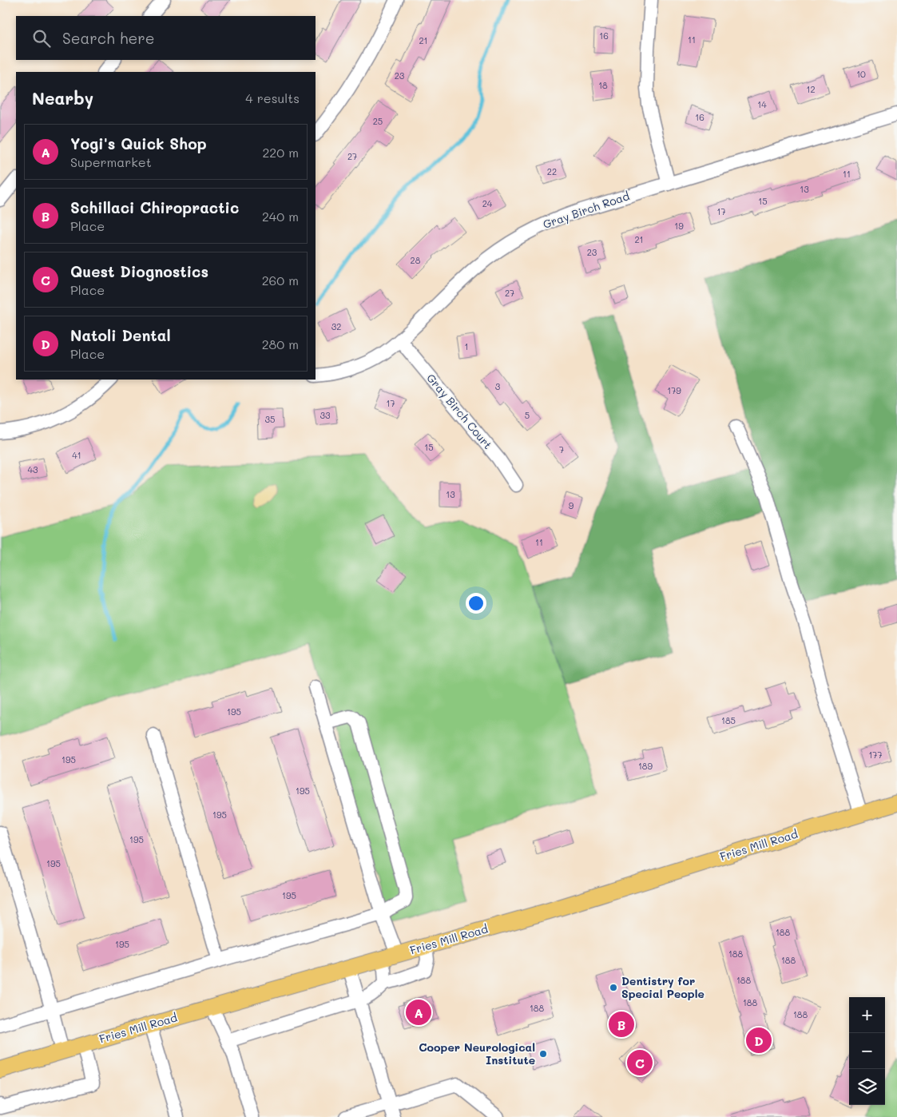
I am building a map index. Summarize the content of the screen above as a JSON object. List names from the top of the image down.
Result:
{
  "streets": {
    "main road": ["Fries Mill Road"],
    "street": ["Gray Birch Road", "Gray Birch Court"]
  },
  "crossings": [
    ["Gray Birch Road", "Gray Birch Court"]
  ],
  "places": ["Dentistry for Special People", "Cooper Neurological Institute"],
  "house_numbers": [
    "16",
    "11",
    "21",
    "10",
    "23",
    "18",
    "12",
    "14",
    "16",
    "25",
    "27",
    "22",
    "11",
    "13",
    "15",
    "24",
    "17",
    "19",
    "21",
    "23",
    "28",
    "27",
    "32",
    "1",
    "3",
    "179",
    "17",
    "33",
    "5",
    "35",
    "15",
    "7",
    "41",
    "43",
    "13",
    "9",
    "11",
    "195",
    "185",
    "177",
    "195",
    "189",
    "195",
    "195",
    "195",
    "195",
    "195",
    "188",
    "195",
    "188",
    "188",
    "188",
    "188",
    "188",
    "188"
  ],
  "page": {
    "search": "Search here",
    "heading": ["Nearby", "4 results"],
    "list": [
      {
        "mark": "A",
        "name": "Yogi's Quick Shop",
        "note": "Supermarket",
        "value": "220 m"
      },
      {
        "mark": "B",
        "name": "Schillaci Chiropractic",
        "note": "Place",
        "value": "240 m"
      },
      {
        "mark": "C",
        "name": "Quest Diognostics",
        "note": "Place",
        "value": "260 m"
      },
      {
        "mark": "D",
        "name": "Natoli Dental",
        "note": "Place",
        "value": "280 m"
      }
    ],
    "map_buttons": ["+", "−"],
    "pins": [
      "A",
      "B",
      "D",
      "C"
    ]
  }
}
